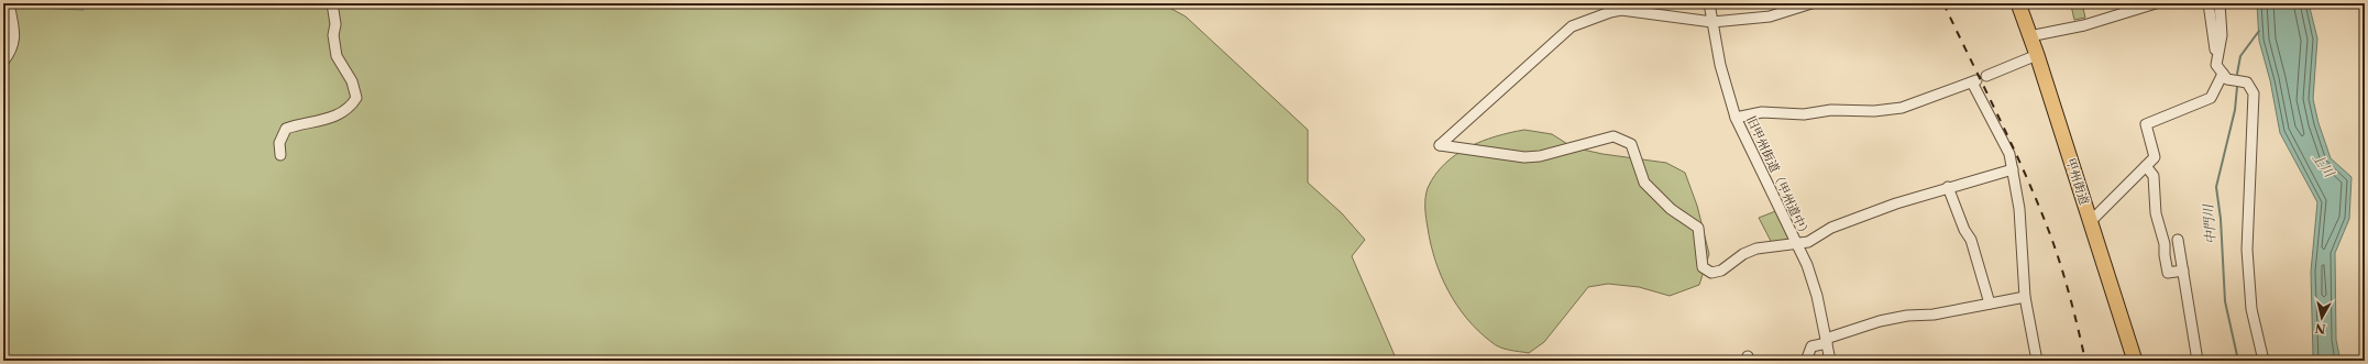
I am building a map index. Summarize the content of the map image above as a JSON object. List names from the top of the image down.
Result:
{
  "streets": {
    "highway": ["甲州街道"],
    "street": ["旧甲州街道（甲州道中）"]
  },
  "water": ["上川", "中門川"],
  "north": "bottom"
}
